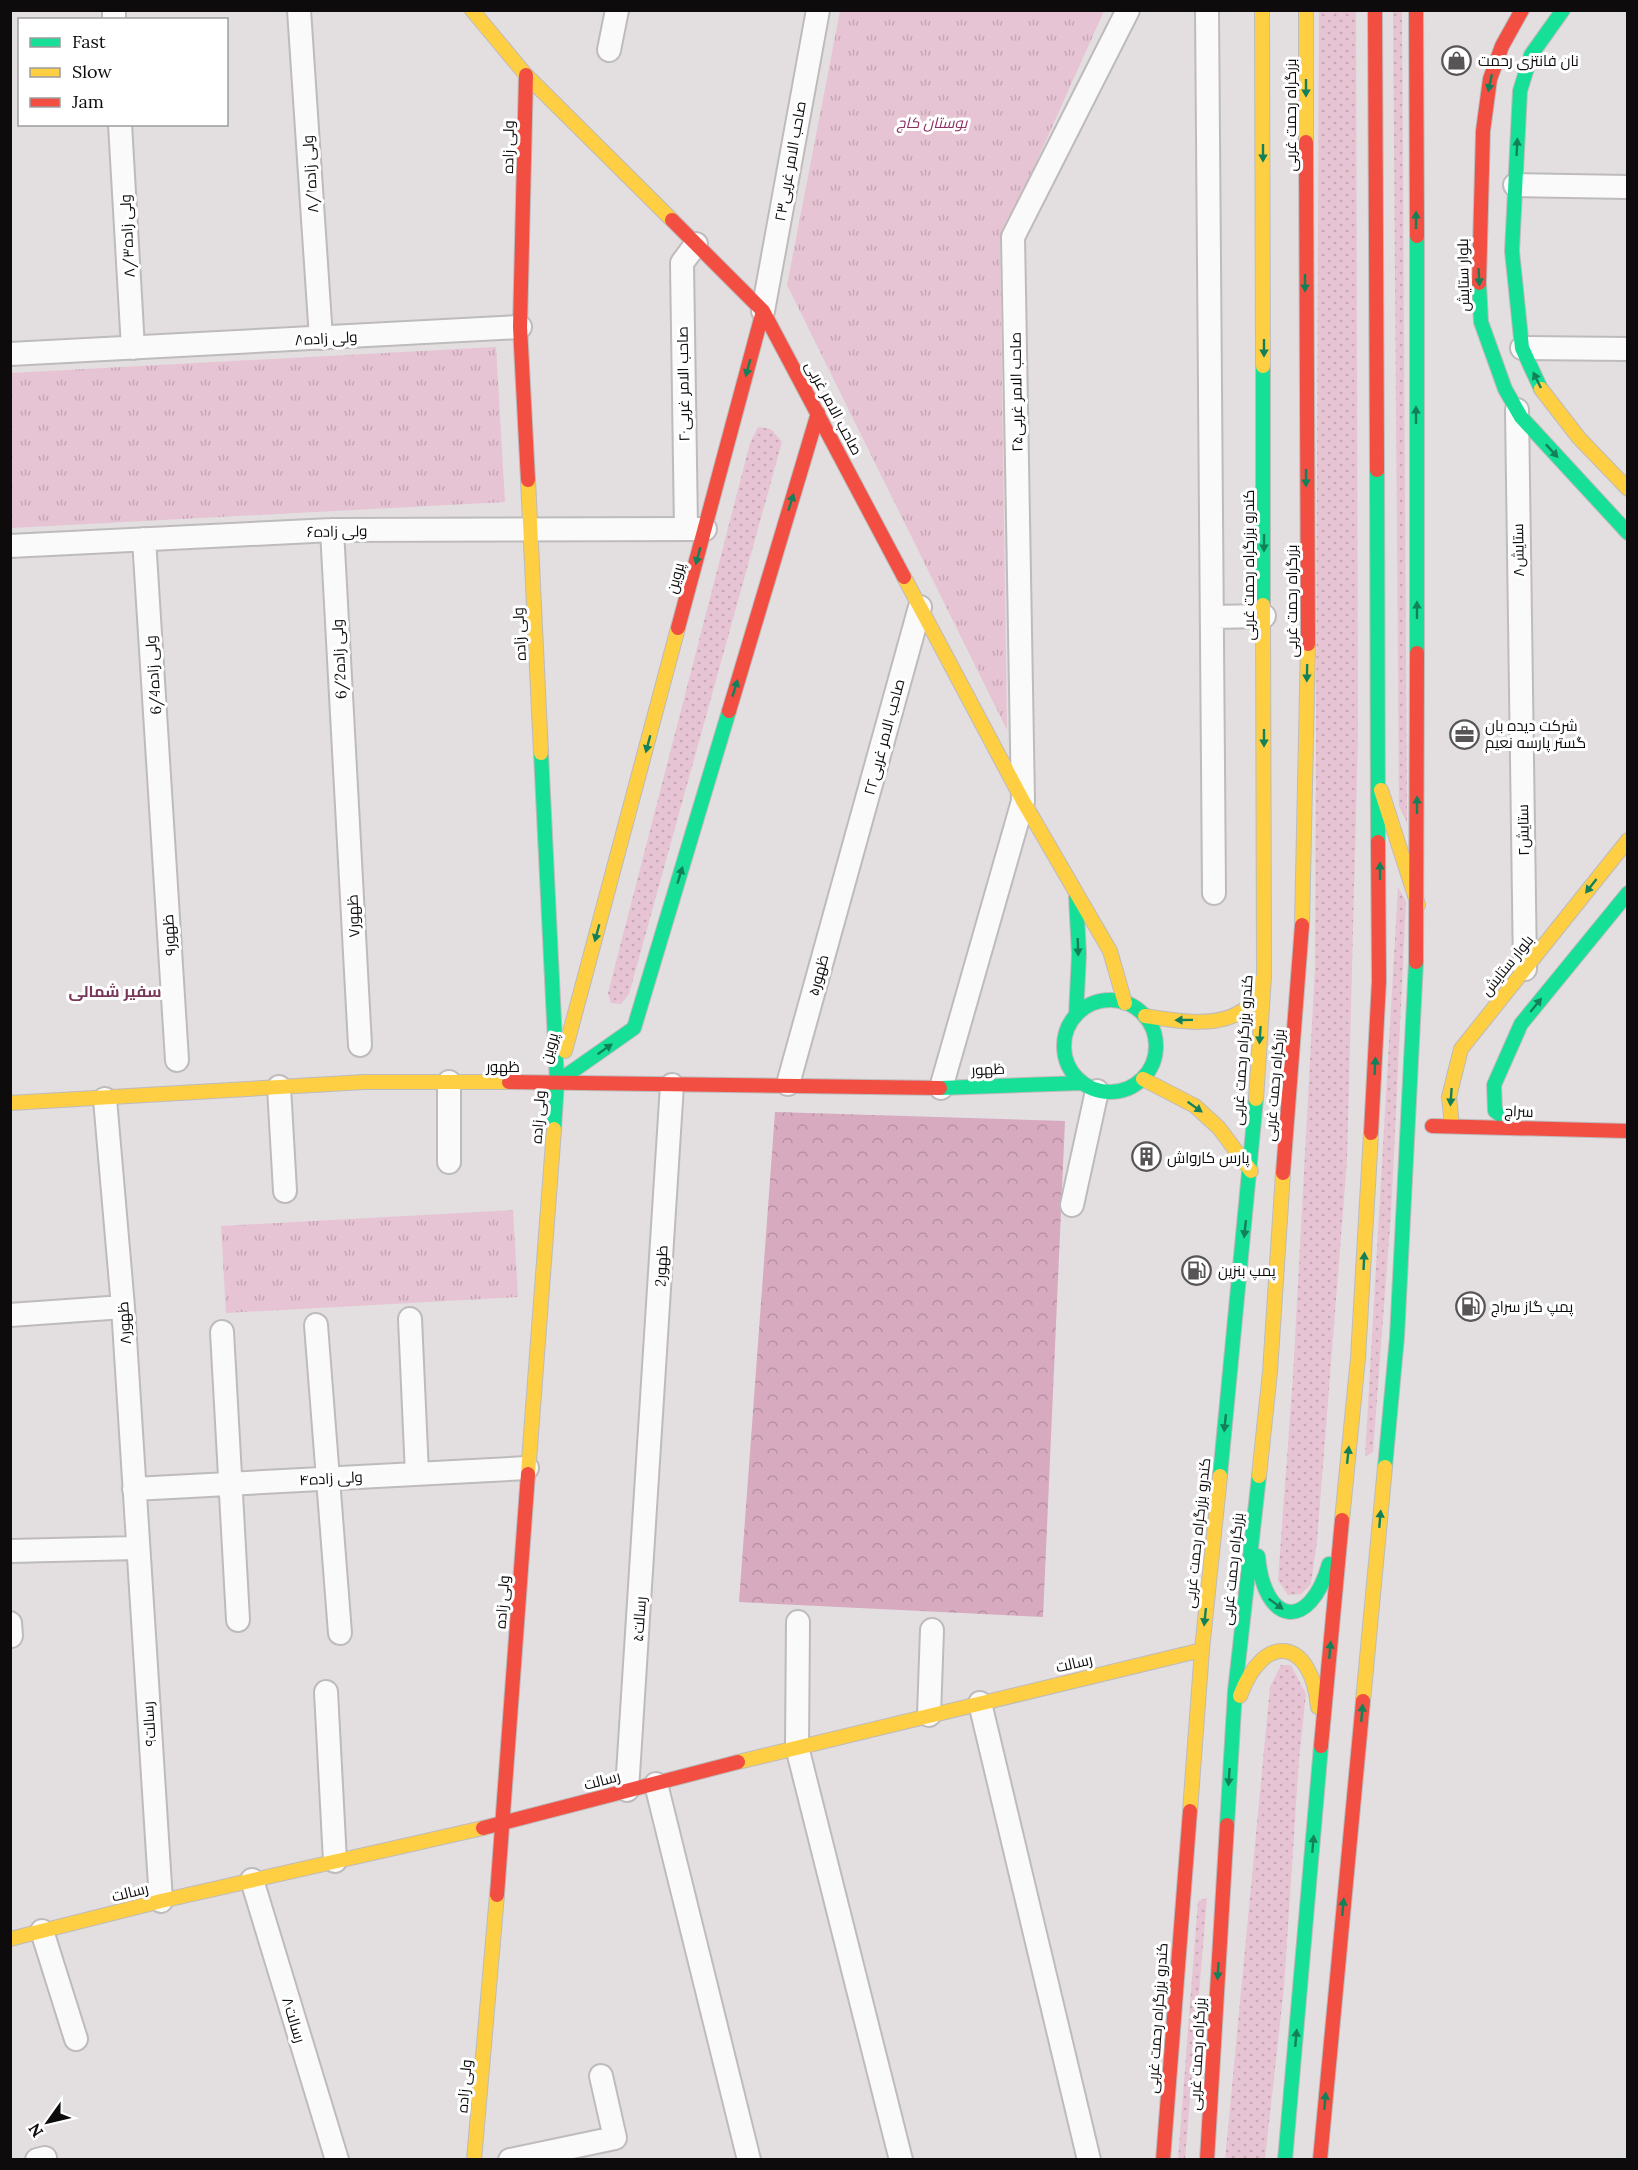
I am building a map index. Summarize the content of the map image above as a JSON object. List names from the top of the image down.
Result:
{
  "streets": {
    "main road": [
      "بزرگراه رحمت غربی",
      "ولی زاده",
      "بلوار ستایش",
      "صاحب الامر غربی",
      "کندرو بزرگراه رحمت غربی",
      "پروین",
      "ظهور",
      "سراج",
      "رسالت"
    ],
    "street": [
      "صاحب الامر غربی۲۳",
      "ولی زاده۸/۱",
      "ولی زاده۸/۳",
      "ولی زاده۸",
      "صاحب الامر غربی۲۰",
      "صاحب الامر غربی۲۵",
      "ولی زاده۶",
      "ستایش۸",
      "6/2ولی زاده",
      "6/4ولی زاده",
      "صاحب الامر غربی٢٢",
      "ستایش۲",
      "ظهور۷",
      "ظهور۹",
      "ظهور۵",
      "2ظهور",
      "ظهور۸",
      "ولی زاده۴",
      "رسالت۵",
      "رسالت۹",
      "رسالت۸"
    ]
  },
  "crossings": [
    ["ولی زاده", "ولی زاده۸"],
    ["ولی زاده", "صاحب الامر غربی"],
    ["ولی زاده", "ولی زاده۶"],
    ["ولی زاده", "پروین"],
    ["ولی زاده", "ظهور"],
    ["ولی زاده", "ولی زاده۴"],
    ["ولی زاده", "رسالت"],
    ["صاحب الامر غربی۲۳", "صاحب الامر غربی"],
    ["صاحب الامر غربی۲۳", "پروین"],
    ["ولی زاده۸/۱", "ولی زاده۸"],
    ["ولی زاده۸/۳", "ولی زاده۸"],
    ["بلوار ستایش", "ستایش۸"],
    ["بلوار ستایش", "ستایش۲"],
    ["بلوار ستایش", "سراج"],
    ["صاحب الامر غربی۲۰", "صاحب الامر غربی"],
    ["صاحب الامر غربی۲۰", "ولی زاده۶"],
    ["صاحب الامر غربی۲۰", "پروین"],
    ["صاحب الامر غربی۲۵", "صاحب الامر غربی"],
    ["صاحب الامر غربی۲۵", "ظهور"],
    ["صاحب الامر غربی", "پروین"],
    ["صاحب الامر غربی", "صاحب الامر غربی٢٢"],
    ["صاحب الامر غربی", "ظهور"],
    ["ولی زاده۶", "پروین"],
    ["ولی زاده۶", "6/2ولی زاده"],
    ["ولی زاده۶", "6/4ولی زاده"],
    ["ستایش۸", "ستایش۲"],
    ["کندرو بزرگراه رحمت غربی", "رسالت"],
    ["پروین", "ظهور"],
    ["6/2ولی زاده", "ظهور۷"],
    ["6/4ولی زاده", "ظهور۹"],
    ["صاحب الامر غربی٢٢", "ظهور۵"],
    ["ظهور۵", "ظهور"],
    ["ظهور", "2ظهور"],
    ["ظهور", "ظهور۸"],
    ["2ظهور", "رسالت۵"],
    ["ظهور۸", "ولی زاده۴"],
    ["ظهور۸", "رسالت۹"],
    ["رسالت۵", "رسالت"],
    ["رسالت", "رسالت۹"],
    ["رسالت", "رسالت۸"]
  ],
  "districts": ["سفیر شمالی"],
  "parks": ["بوستان کاج"],
  "places": {
    "shop": ["نان فانتزی رحمت"],
    "office": ["شرکت دیده بان گستر پارسه نعیم"],
    "building": ["پارس کارواش"],
    "fuel station": ["پمپ بنزین", "پمپ گاز سراج"]
  },
  "legend": ["Fast", "Slow", "Jam"],
  "north": "bottom left"
}
